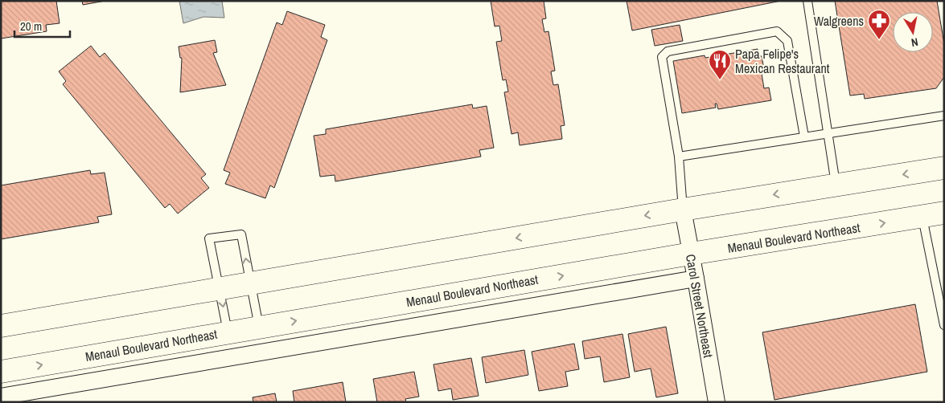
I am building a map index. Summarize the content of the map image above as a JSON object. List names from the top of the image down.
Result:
{
  "streets": {
    "main road": ["Menaul Boulevard Northeast"],
    "street": ["Carol Street Northeast"]
  },
  "crossings": [
    ["Menaul Boulevard Northeast", "Carol Street Northeast"]
  ],
  "places": {
    "pharmacy": ["Walgreens"],
    "restaurant": ["Papa Felipe's Mexican Restaurant"]
  },
  "scale_bar": "20 m",
  "north": "bottom"
}
